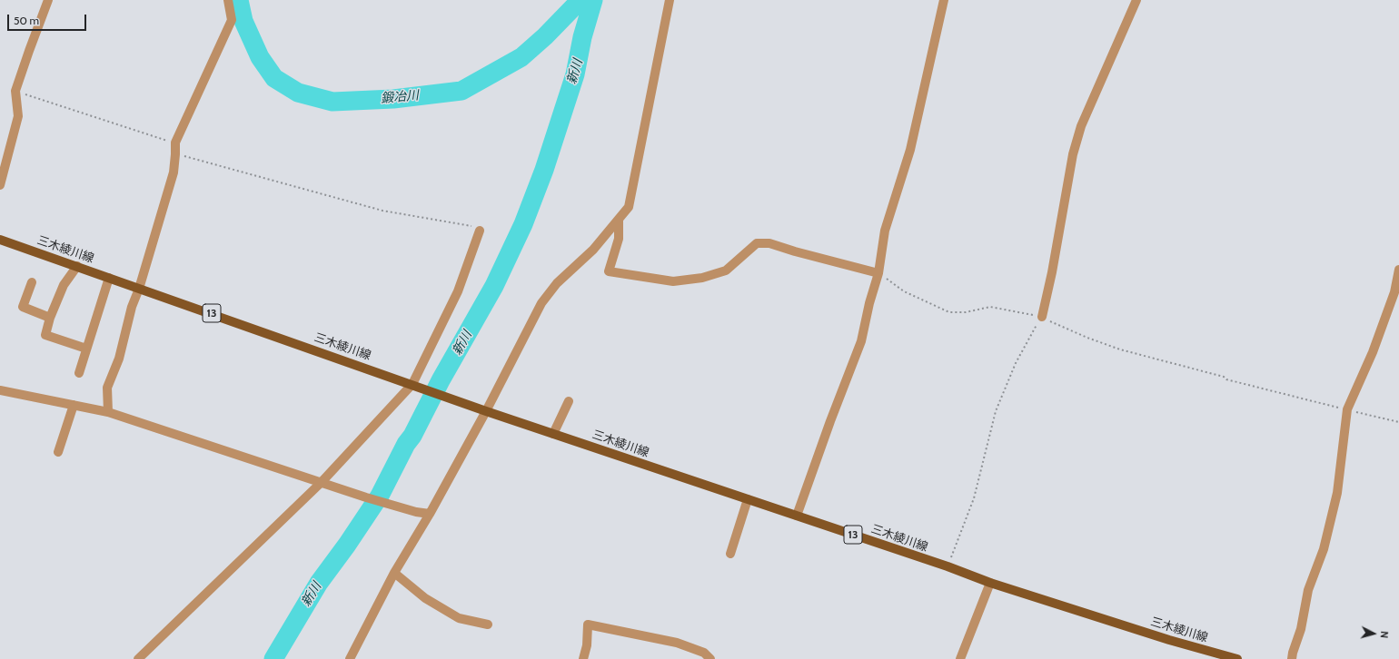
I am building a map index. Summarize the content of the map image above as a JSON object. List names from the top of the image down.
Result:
{
  "streets": {
    "main road": ["三木綾川線", "13"]
  },
  "water": ["新川", "鍛冶川"],
  "scale_bar": "50 m",
  "north": "right"
}
